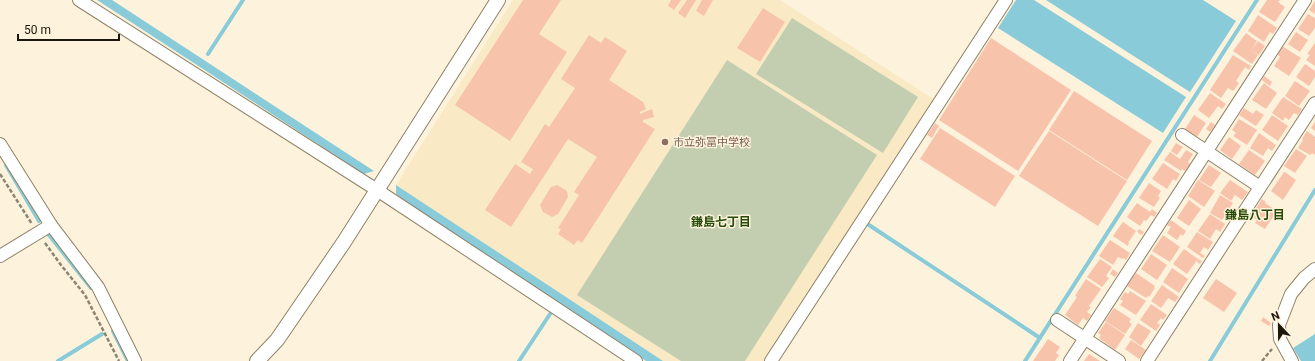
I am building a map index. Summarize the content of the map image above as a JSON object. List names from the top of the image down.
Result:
{
  "districts": ["鎌島八丁目", "鎌島七丁目"],
  "places": ["市立弥冨中学校"],
  "scale_bar": "50 m",
  "north": "top"
}
